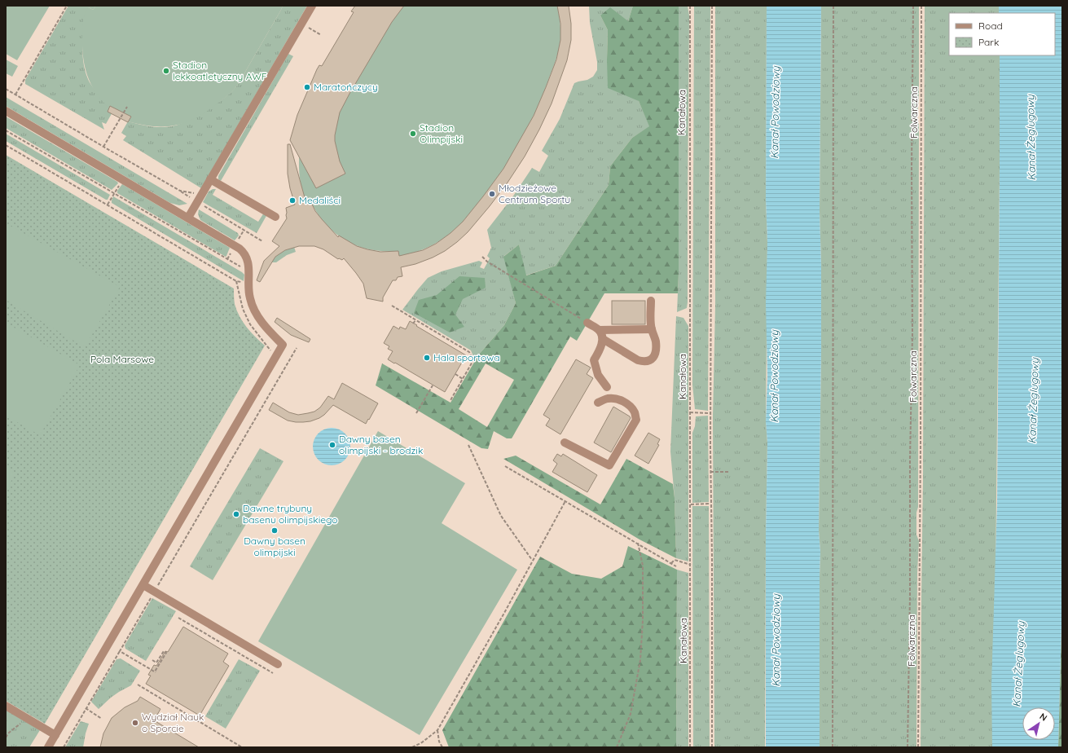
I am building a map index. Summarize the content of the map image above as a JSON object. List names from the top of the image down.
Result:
{
  "streets": {
    "path": ["Kanałowa", "Folwarczna"]
  },
  "water": ["Kanał Powodziowy", "Kanał Żeglugowy"],
  "parks": ["Pola Marsowe"],
  "places": [
    "Stadion lekkoatletyczny AWF",
    "Maratończycy",
    "Stadion Olimpijski",
    "Młodzieżowe Centrum Sportu",
    "Medaliści",
    "Hala sportowa",
    "Dawny basen olimpijski - brodzik",
    "Dawne trybuny basenu olimpijskiego",
    "Dawny basen olimpijski",
    "Wydział Nauk o Sporcie"
  ],
  "legend": ["Road", "Park"],
  "north": "top right"
}
